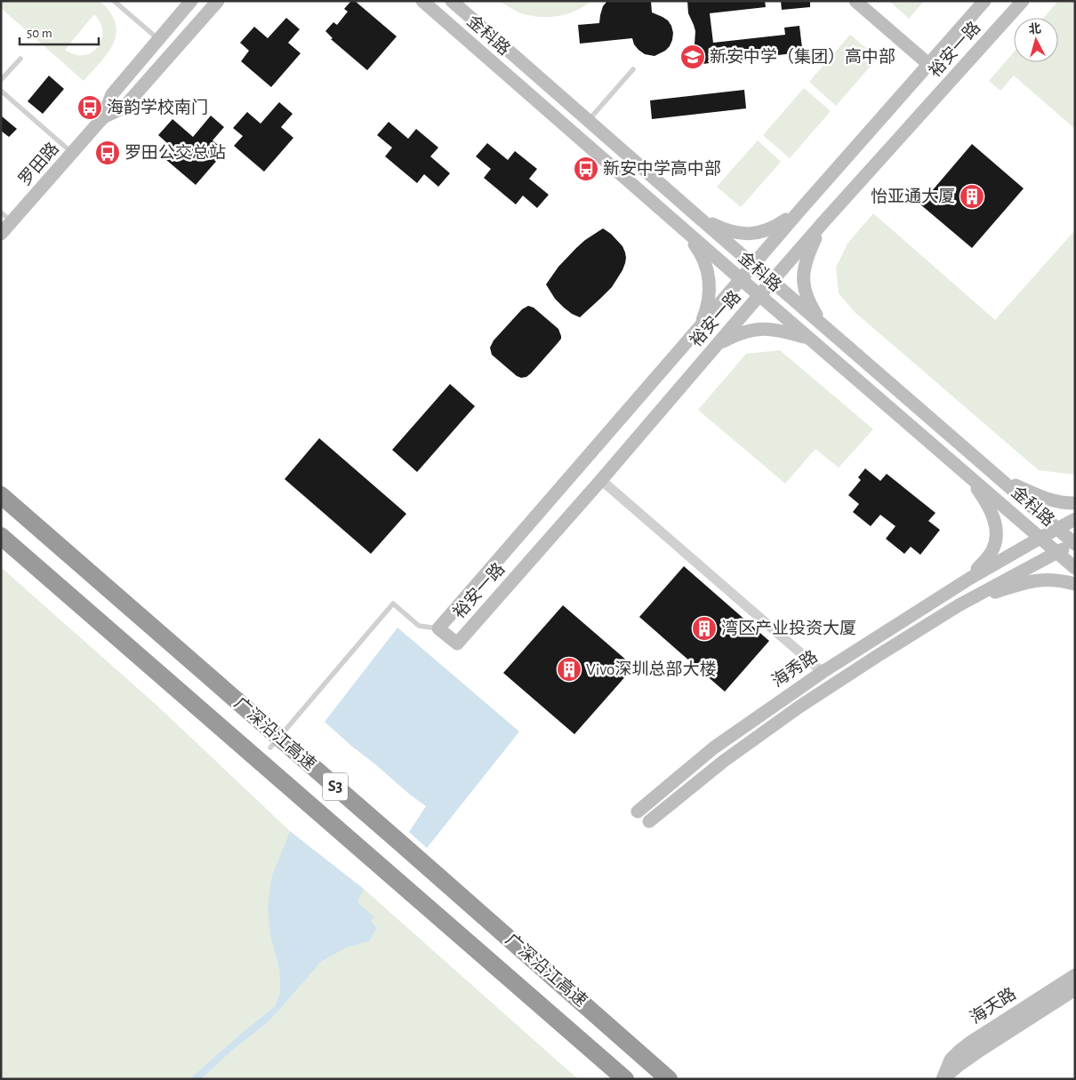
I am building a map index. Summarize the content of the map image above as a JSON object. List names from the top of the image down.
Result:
{
  "streets": {
    "highway": ["广深沿江高速", "S3"],
    "main road": [
      "金科路",
      "裕安一路",
      "罗田路",
      "海秀路",
      "海天路"
    ]
  },
  "crossings": [
    ["金科路", "裕安一路"],
    ["金科路", "海秀路"]
  ],
  "places": {
    "school or university": ["新安中学（集团）高中部"],
    "bus stop": ["海韵学校南门", "罗田公交总站", "新安中学高中部"],
    "building": ["怡亚通大厦", "湾区产业投资大厦", "Vivo深圳总部大楼"]
  },
  "scale_bar": "50 m",
  "north": "top"
}
